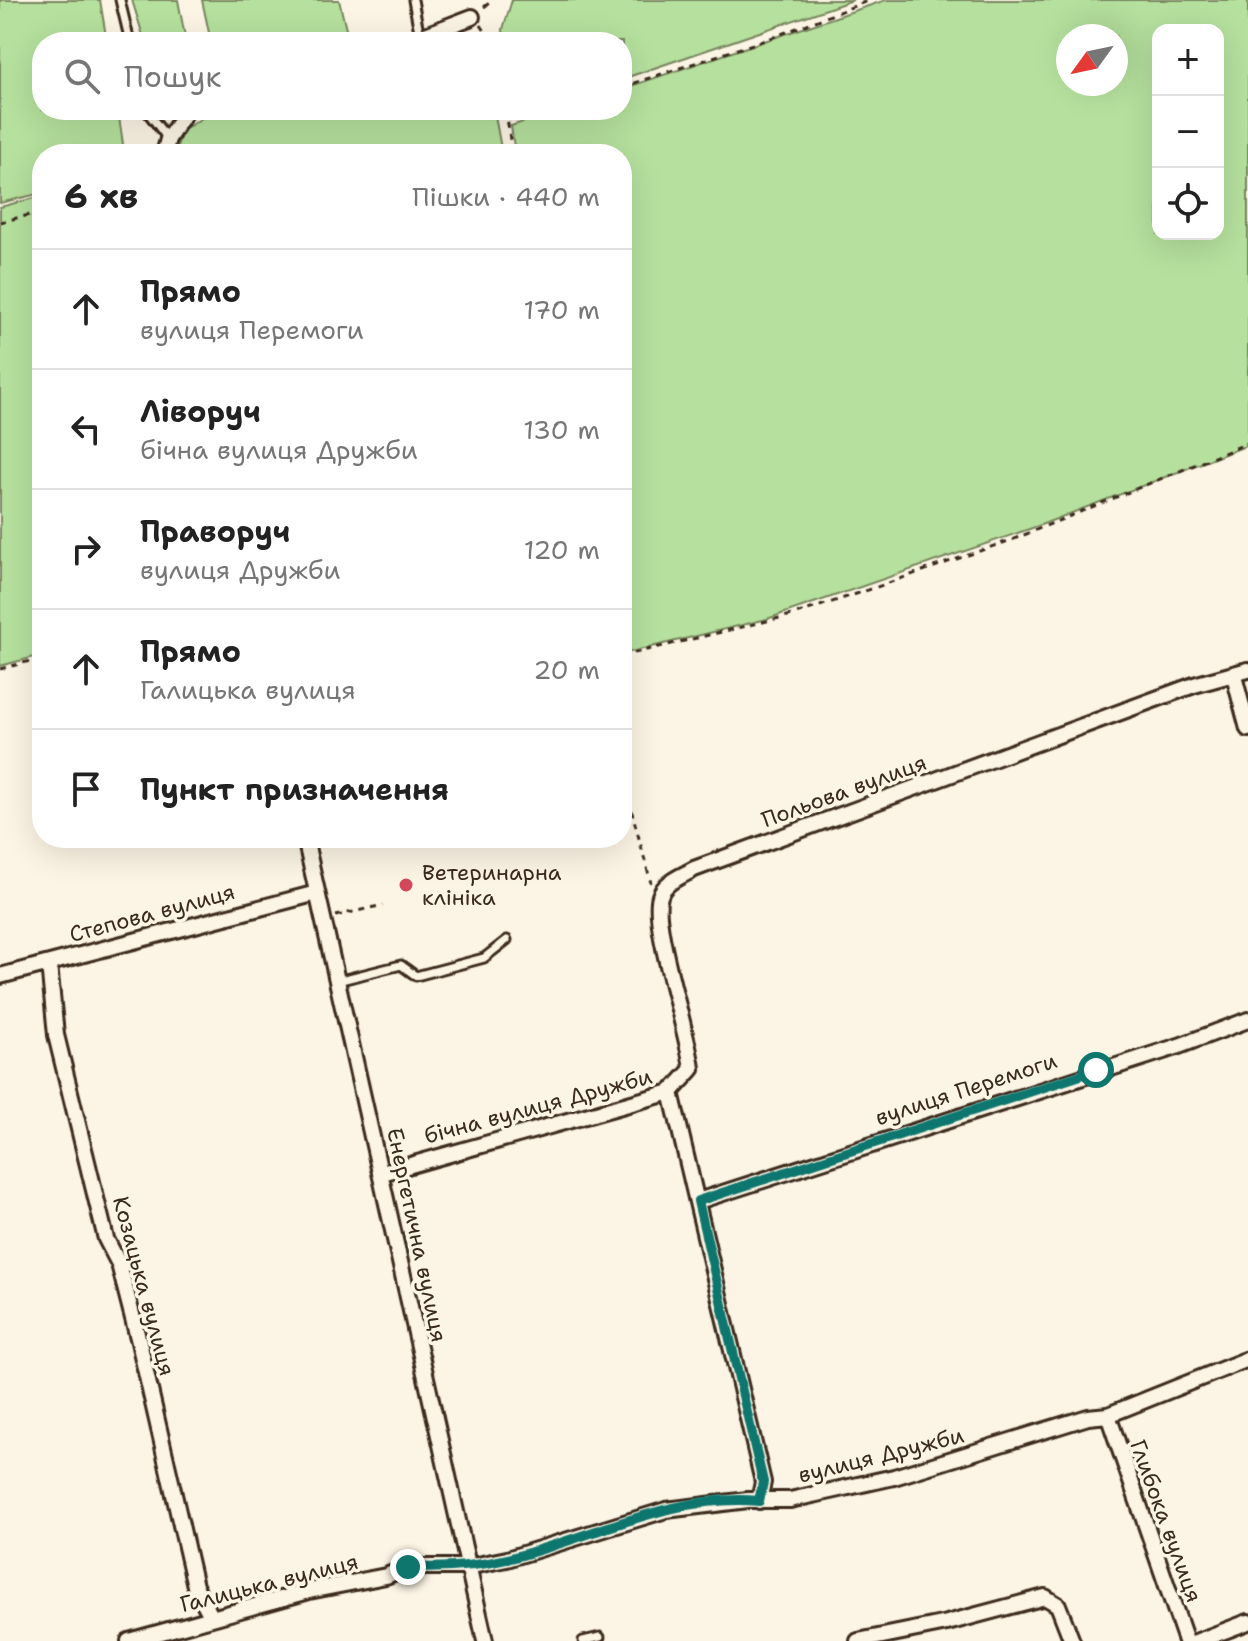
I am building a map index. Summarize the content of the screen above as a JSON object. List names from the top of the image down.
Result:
{
  "streets": {
    "street": [
      "Польова вулиця",
      "Степова вулиця",
      "вулиця Перемоги",
      "бічна вулиця Дружби",
      "Енергетична вулиця",
      "Козацька вулиця",
      "вулиця Дружби",
      "Глибока вулиця",
      "Галицька вулиця"
    ]
  },
  "crossings": [
    ["Степова вулиця", "Енергетична вулиця"],
    ["Степова вулиця", "Козацька вулиця"],
    ["вулиця Перемоги", "бічна вулиця Дружби"],
    ["бічна вулиця Дружби", "Енергетична вулиця"],
    ["бічна вулиця Дружби", "вулиця Дружби"],
    ["Енергетична вулиця", "вулиця Дружби"],
    ["Енергетична вулиця", "Галицька вулиця"],
    ["Козацька вулиця", "Галицька вулиця"],
    ["вулиця Дружби", "Глибока вулиця"],
    ["вулиця Дружби", "Галицька вулиця"]
  ],
  "places": ["Ветеринарна клініка"],
  "north": "bottom left",
  "page": {
    "map_buttons": ["+", "−"],
    "search": "Пошук",
    "heading": ["6 хв", "Пішки · 440 m"],
    "list": [
      ["Прямо", "вулиця Перемоги", "170 m"],
      ["Ліворуч", "бічна вулиця Дружби", "130 m"],
      ["Праворуч", "вулиця Дружби", "120 m"],
      ["Прямо", "Галицька вулиця", "20 m"],
      "Пункт призначення"
    ]
  }
}
